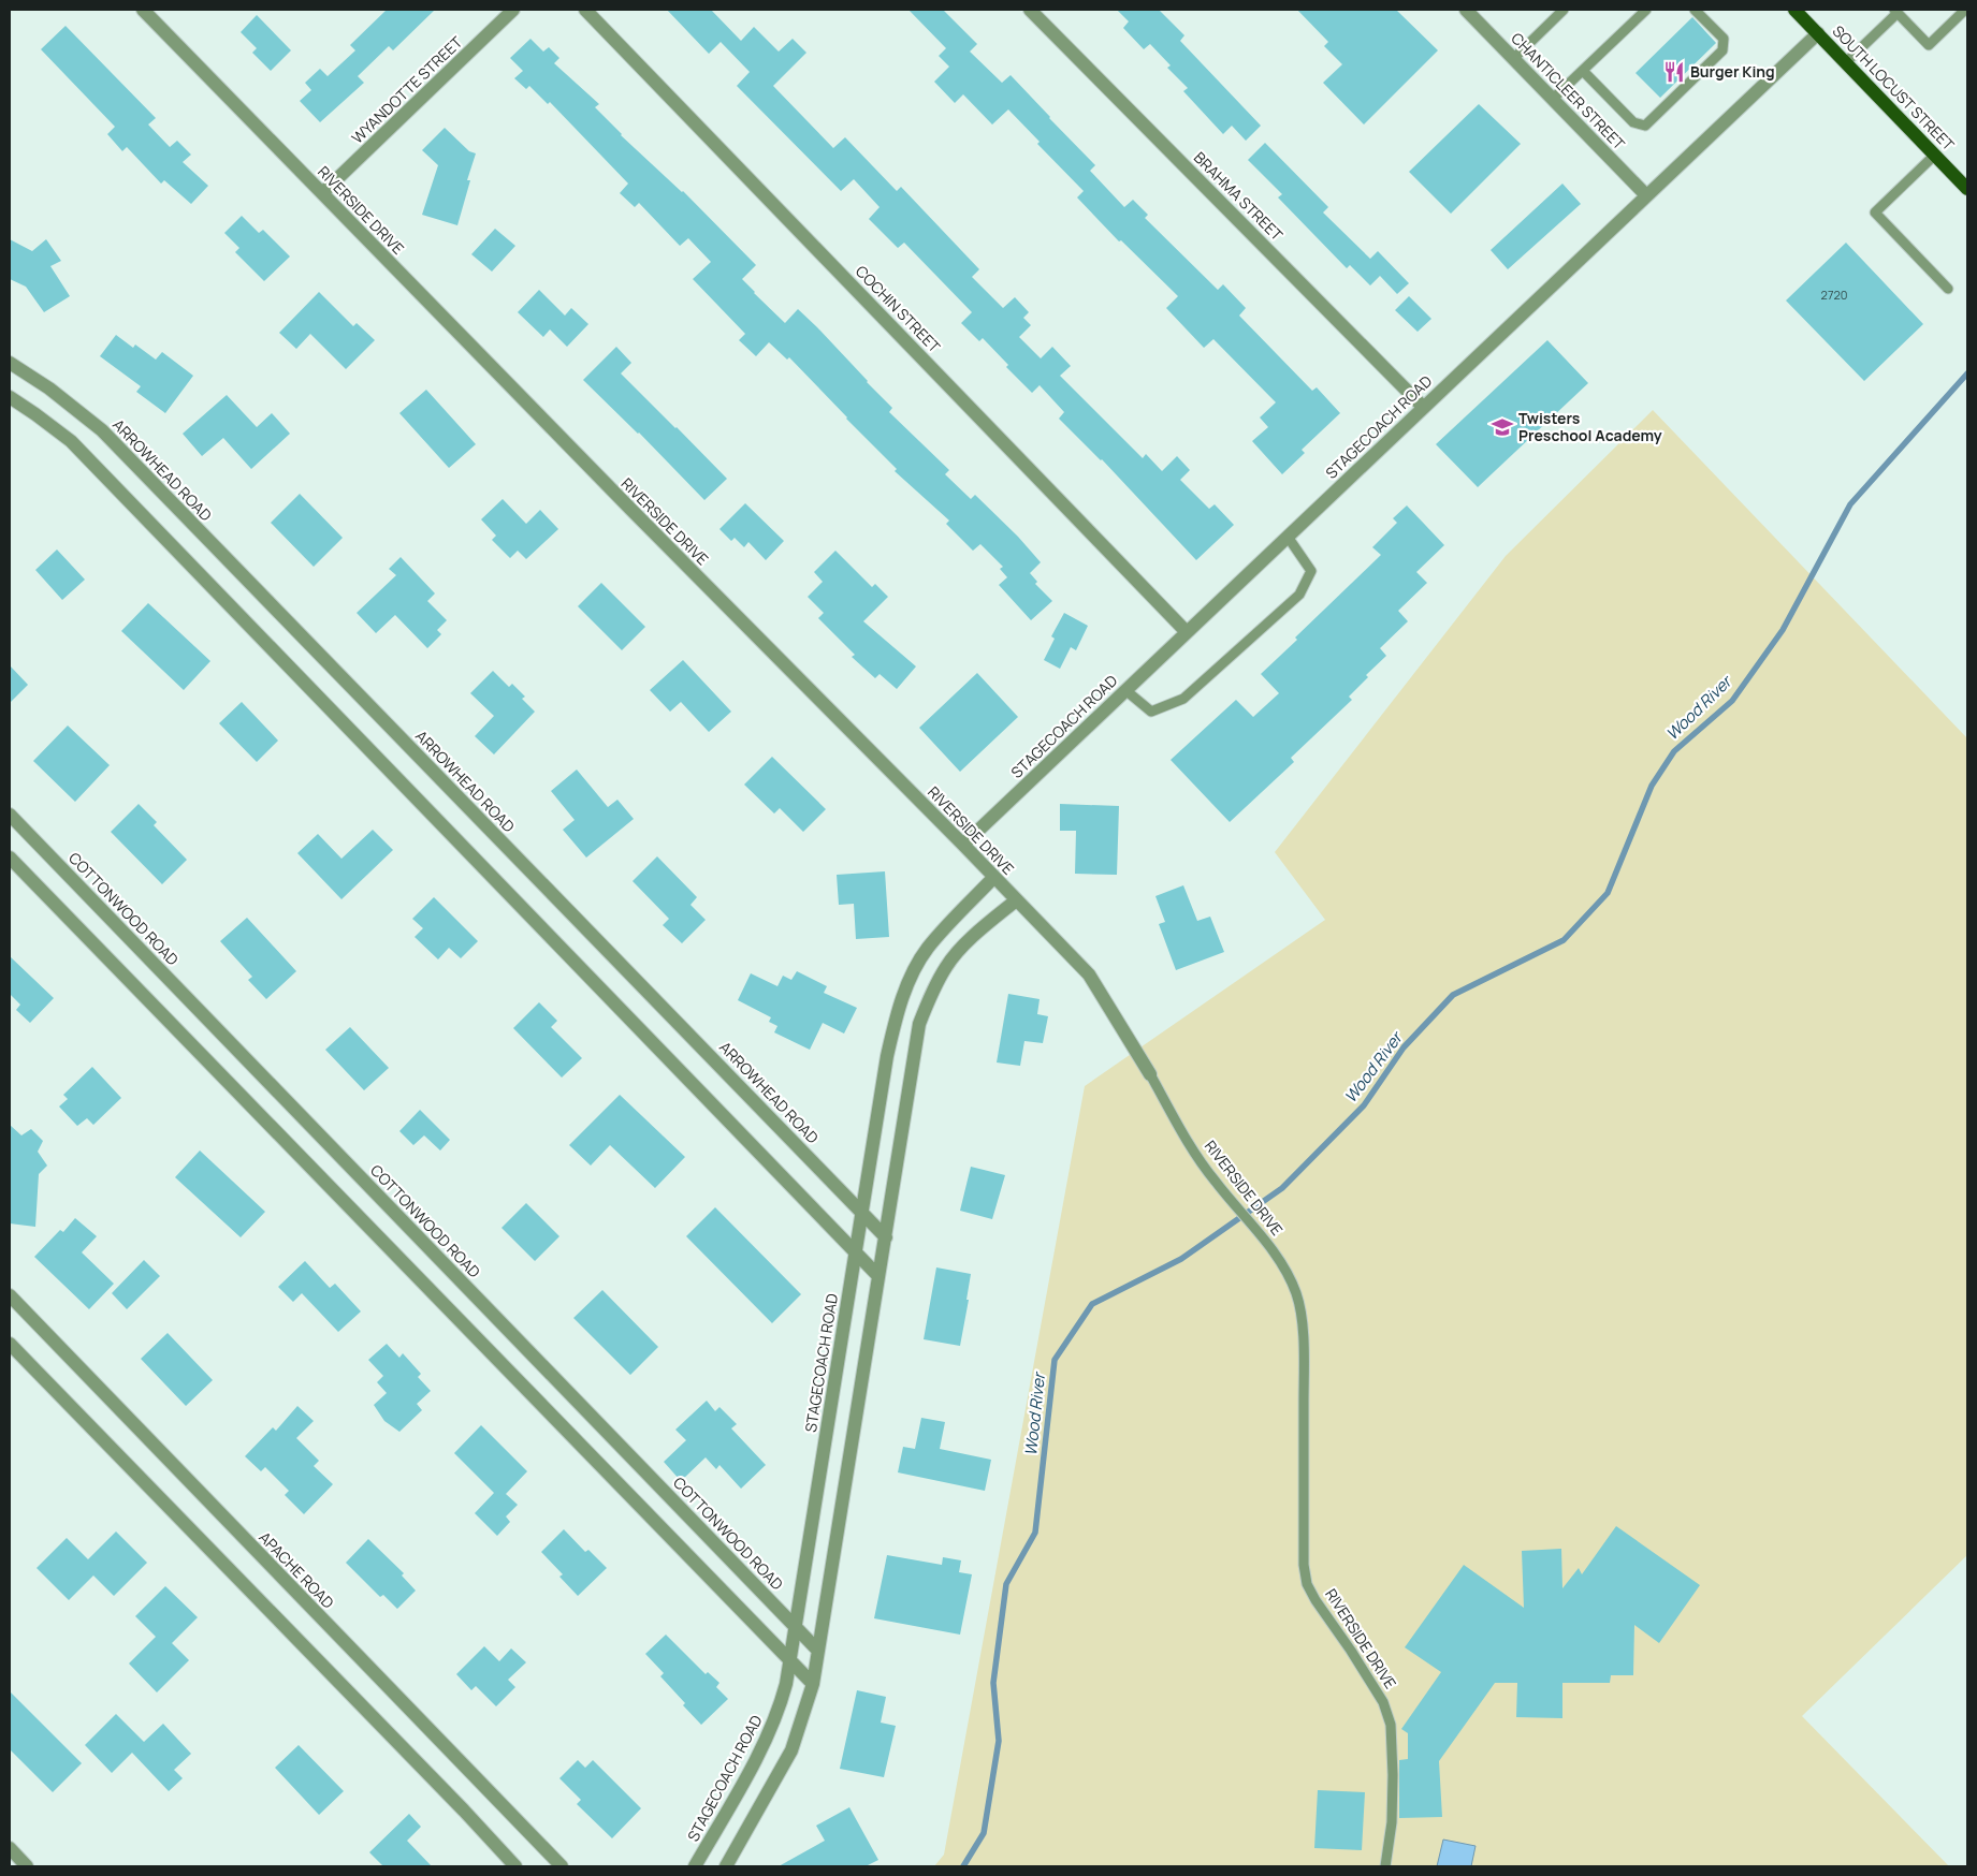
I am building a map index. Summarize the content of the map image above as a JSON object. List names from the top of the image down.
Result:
{
  "streets": {
    "main road": ["SOUTH LOCUST STREET"],
    "street": [
      "WYANDOTTE STREET",
      "CHANTICLEER STREET",
      "BRAHMA STREET",
      "RIVERSIDE DRIVE",
      "COCHIN STREET",
      "STAGECOACH ROAD",
      "ARROWHEAD ROAD",
      "COTTONWOOD ROAD",
      "APACHE ROAD"
    ]
  },
  "crossings": [
    ["SOUTH LOCUST STREET", "STAGECOACH ROAD"],
    ["WYANDOTTE STREET", "RIVERSIDE DRIVE"],
    ["CHANTICLEER STREET", "STAGECOACH ROAD"],
    ["BRAHMA STREET", "STAGECOACH ROAD"],
    ["RIVERSIDE DRIVE", "STAGECOACH ROAD"],
    ["COCHIN STREET", "STAGECOACH ROAD"],
    ["STAGECOACH ROAD", "ARROWHEAD ROAD"],
    ["STAGECOACH ROAD", "COTTONWOOD ROAD"]
  ],
  "water": ["Wood River"],
  "places": {
    "restaurant": ["Burger King"],
    "school or university": ["Twisters Preschool Academy"]
  },
  "house_numbers": ["2720"]
}
